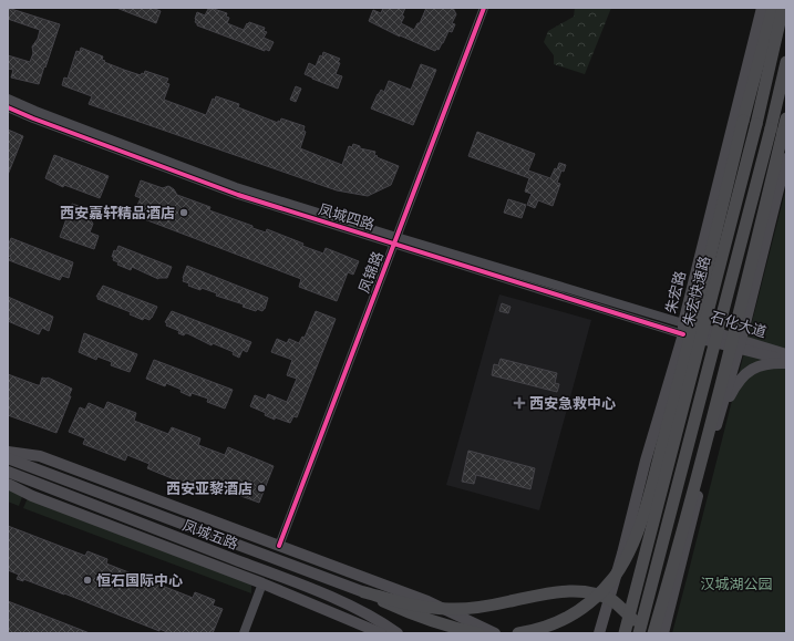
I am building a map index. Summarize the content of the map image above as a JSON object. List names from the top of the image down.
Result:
{
  "streets": {
    "highway": ["朱宏快速路"],
    "main road": ["朱宏路", "石化大道", "凤城五路"],
    "street": ["凤城四路", "凤锦路"]
  },
  "crossings": [
    ["凤城四路", "凤锦路"],
    ["凤城四路", "朱宏路"],
    ["凤城四路", "石化大道"],
    ["朱宏路", "石化大道"]
  ],
  "parks": ["汉城湖公园"],
  "places": {
    "other": ["西安嘉轩精品酒店", "西安亚黎酒店", "恒石国际中心"],
    "health": ["西安急救中心"]
  }
}
